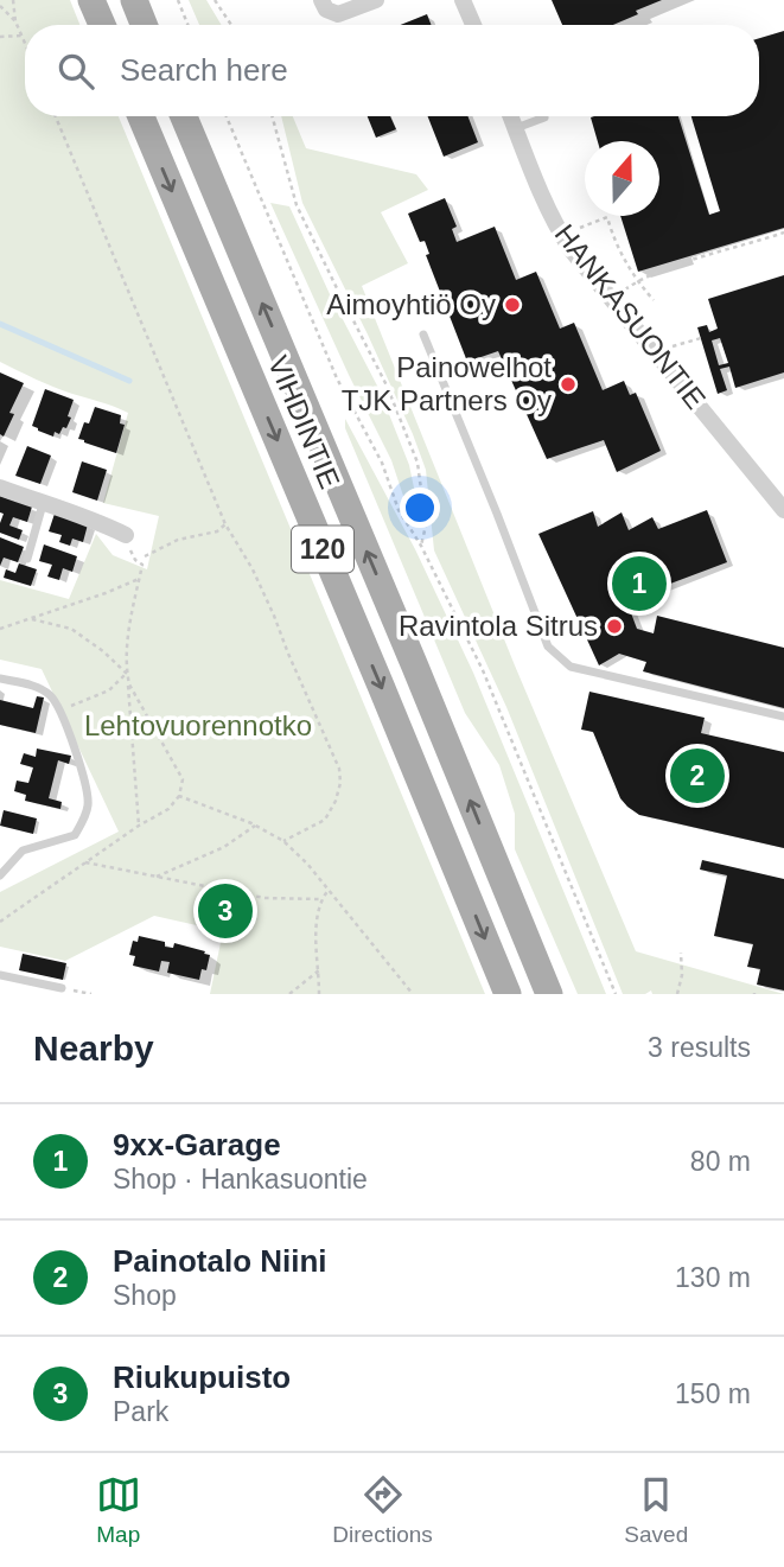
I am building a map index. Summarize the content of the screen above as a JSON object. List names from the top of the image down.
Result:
{
  "streets": {
    "main road": ["VIHDINTIE", "120"],
    "street": ["HANKASUONTIE"]
  },
  "parks": ["Lehtovuorennotko"],
  "places": ["Aimoyhtiö Oy", "Painowelhot TJK Partners Oy", "Ravintola Sitrus"],
  "north": "top",
  "page": {
    "search": "Search here",
    "pins": ["1", "2", "3"],
    "heading": ["Nearby", "3 results"],
    "list": [
      {
        "mark": "1",
        "name": "9xx-Garage",
        "note": "Shop · Hankasuontie",
        "value": "80 m"
      },
      {
        "mark": "2",
        "name": "Painotalo Niini",
        "note": "Shop",
        "value": "130 m"
      },
      {
        "mark": "3",
        "name": "Riukupuisto",
        "note": "Park",
        "value": "150 m"
      }
    ],
    "nav": ["Map", "Directions", "Saved"]
  }
}
